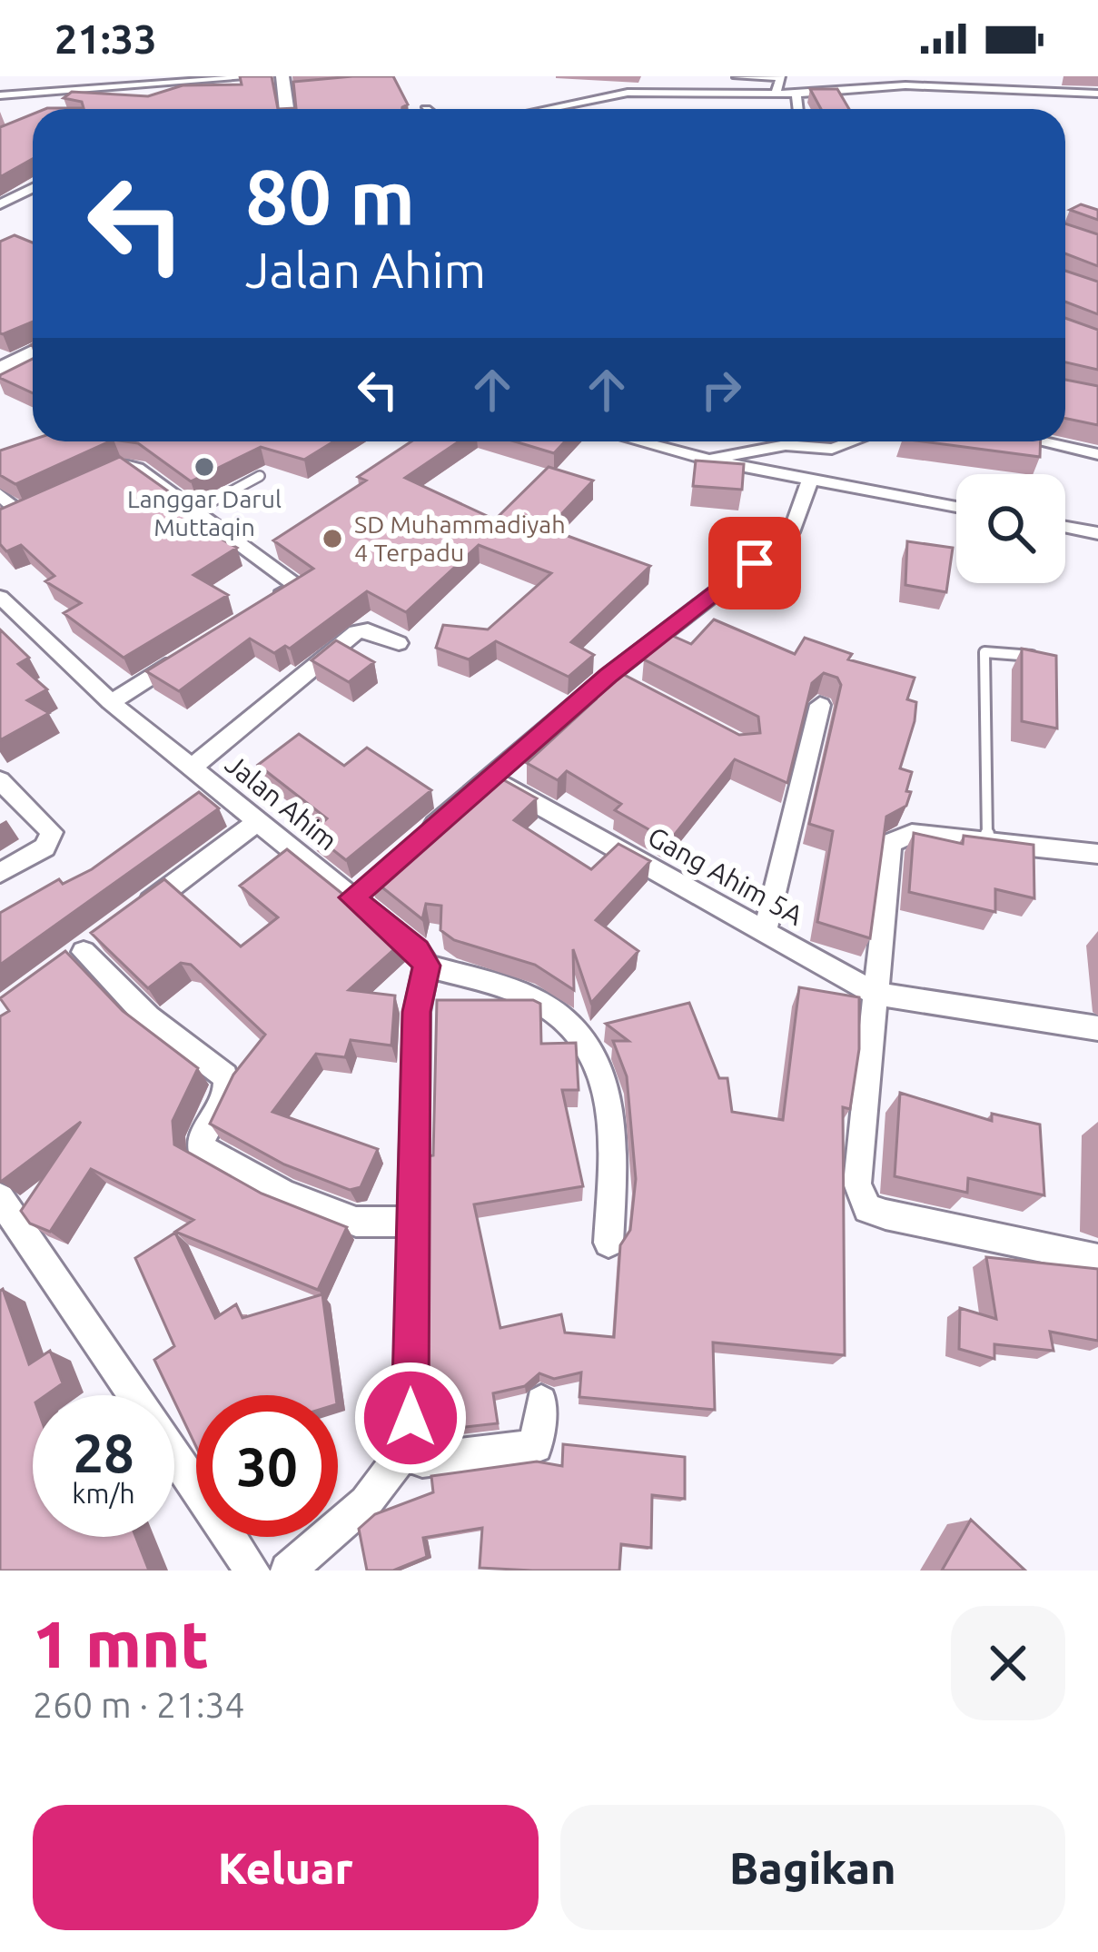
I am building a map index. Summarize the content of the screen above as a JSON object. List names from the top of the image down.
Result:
{
  "streets": {
    "street": ["Jalan Ahim", "Gang Ahim 5A"]
  },
  "places": ["Langgar Darul Muttaqin", "SD Muhammadiyah 4 Terpadu"],
  "page": {
    "status": "21:33",
    "turn": ["80 m", "Jalan Ahim"],
    "speed": "28 km/h",
    "limit": "30",
    "heading": ["1 mnt", "260 m · 21:34"],
    "buttons": ["Keluar", "Bagikan"]
  }
}
